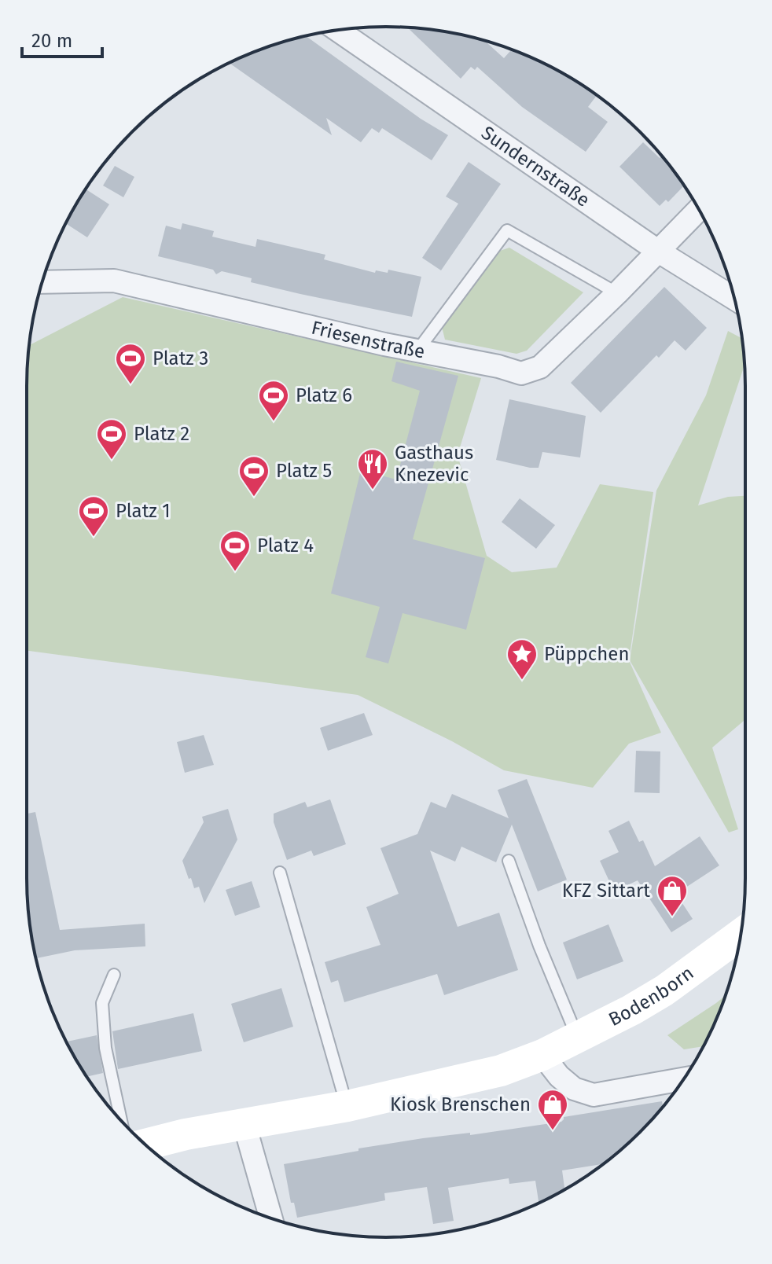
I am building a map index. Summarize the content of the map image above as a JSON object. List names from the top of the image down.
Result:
{
  "streets": {
    "main road": ["Bodenborn"],
    "street": ["Sundernstraße", "Friesenstraße"]
  },
  "crossings": [
    ["Sundernstraße", "Friesenstraße"]
  ],
  "places": {
    "sports": [
      "Platz 3",
      "Platz 6",
      "Platz 2",
      "Platz 5",
      "Platz 1",
      "Platz 4"
    ],
    "restaurant": ["Gasthaus Knezevic"],
    "place": ["Püppchen"],
    "shop": ["KFZ Sittart", "Kiosk Brenschen"]
  },
  "scale_bar": "20 m"
}
